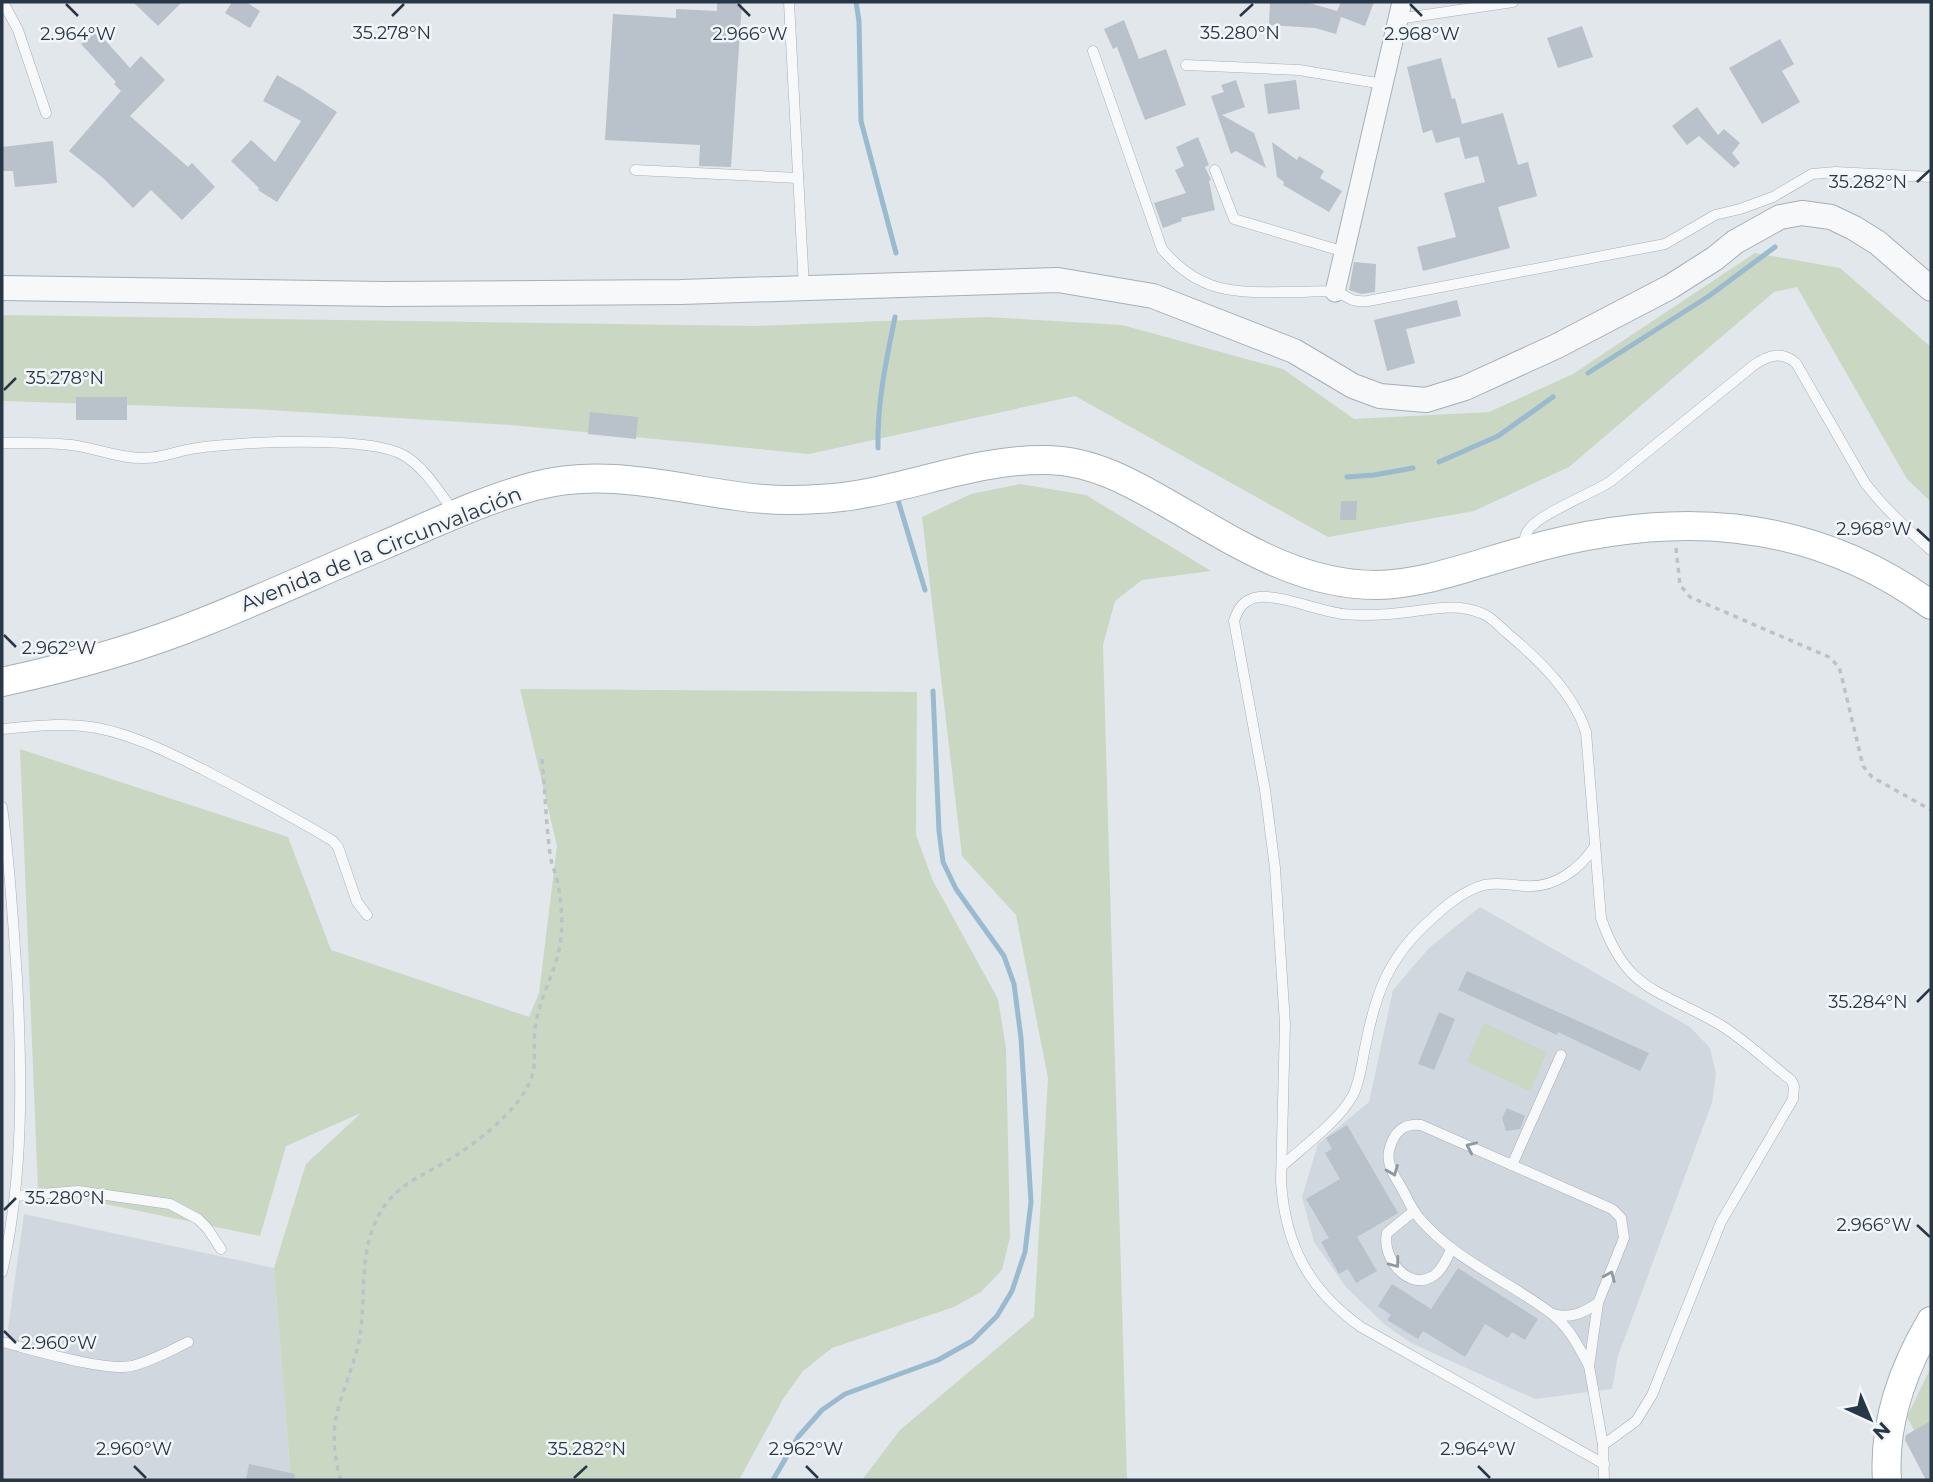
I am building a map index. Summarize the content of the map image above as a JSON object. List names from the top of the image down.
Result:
{
  "streets": {
    "main road": ["Avenida de la Circunvalación"]
  },
  "north": "bottom right",
  "coordinates": [
    "35.278°N",
    "35.280°N",
    "2.964°W",
    "2.966°W",
    "2.968°W",
    "35.282°N",
    "2.962°W",
    "35.284°N",
    "2.960°W"
  ]
}
